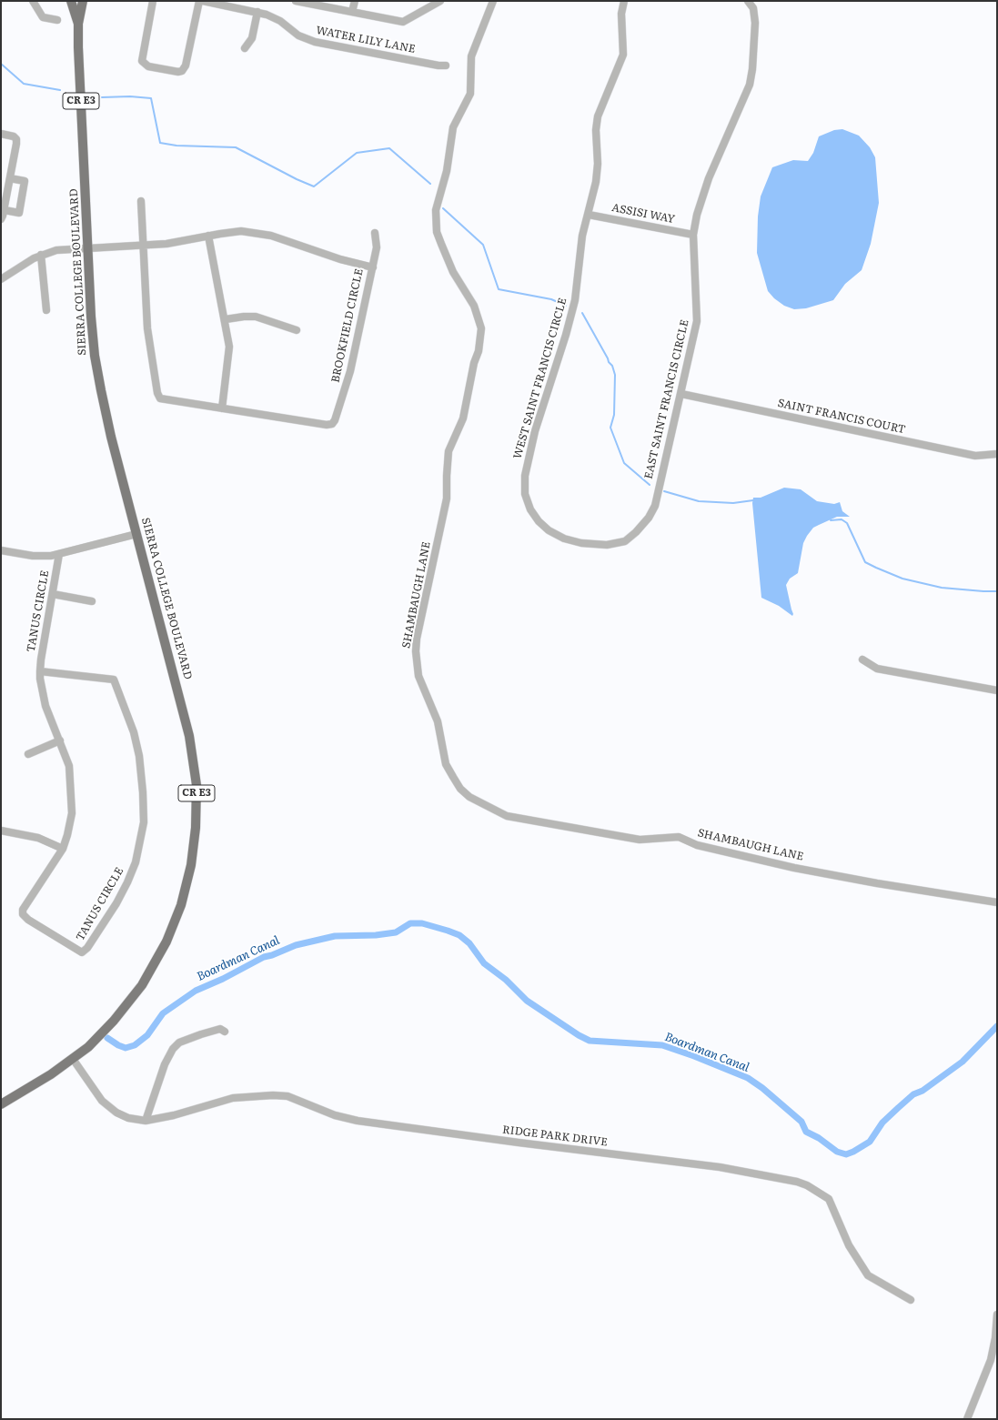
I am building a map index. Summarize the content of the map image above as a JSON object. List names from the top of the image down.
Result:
{
  "streets": {
    "main road": ["CR E3", "SIERRA COLLEGE BOULEVARD"],
    "street": [
      "WATER LILY LANE",
      "ASSISI WAY",
      "BROOKFIELD CIRCLE",
      "WEST SAINT FRANCIS CIRCLE",
      "EAST SAINT FRANCIS CIRCLE",
      "SAINT FRANCIS COURT",
      "SHAMBAUGH LANE",
      "TANUS CIRCLE",
      "RIDGE PARK DRIVE"
    ]
  },
  "crossings": [
    ["ASSISI WAY", "WEST SAINT FRANCIS CIRCLE"],
    ["ASSISI WAY", "EAST SAINT FRANCIS CIRCLE"],
    ["SIERRA COLLEGE BOULEVARD", "BROOKFIELD CIRCLE"],
    ["SIERRA COLLEGE BOULEVARD", "RIDGE PARK DRIVE"],
    ["WEST SAINT FRANCIS CIRCLE", "EAST SAINT FRANCIS CIRCLE"],
    ["EAST SAINT FRANCIS CIRCLE", "SAINT FRANCIS COURT"]
  ],
  "water": ["Boardman Canal"]
}
